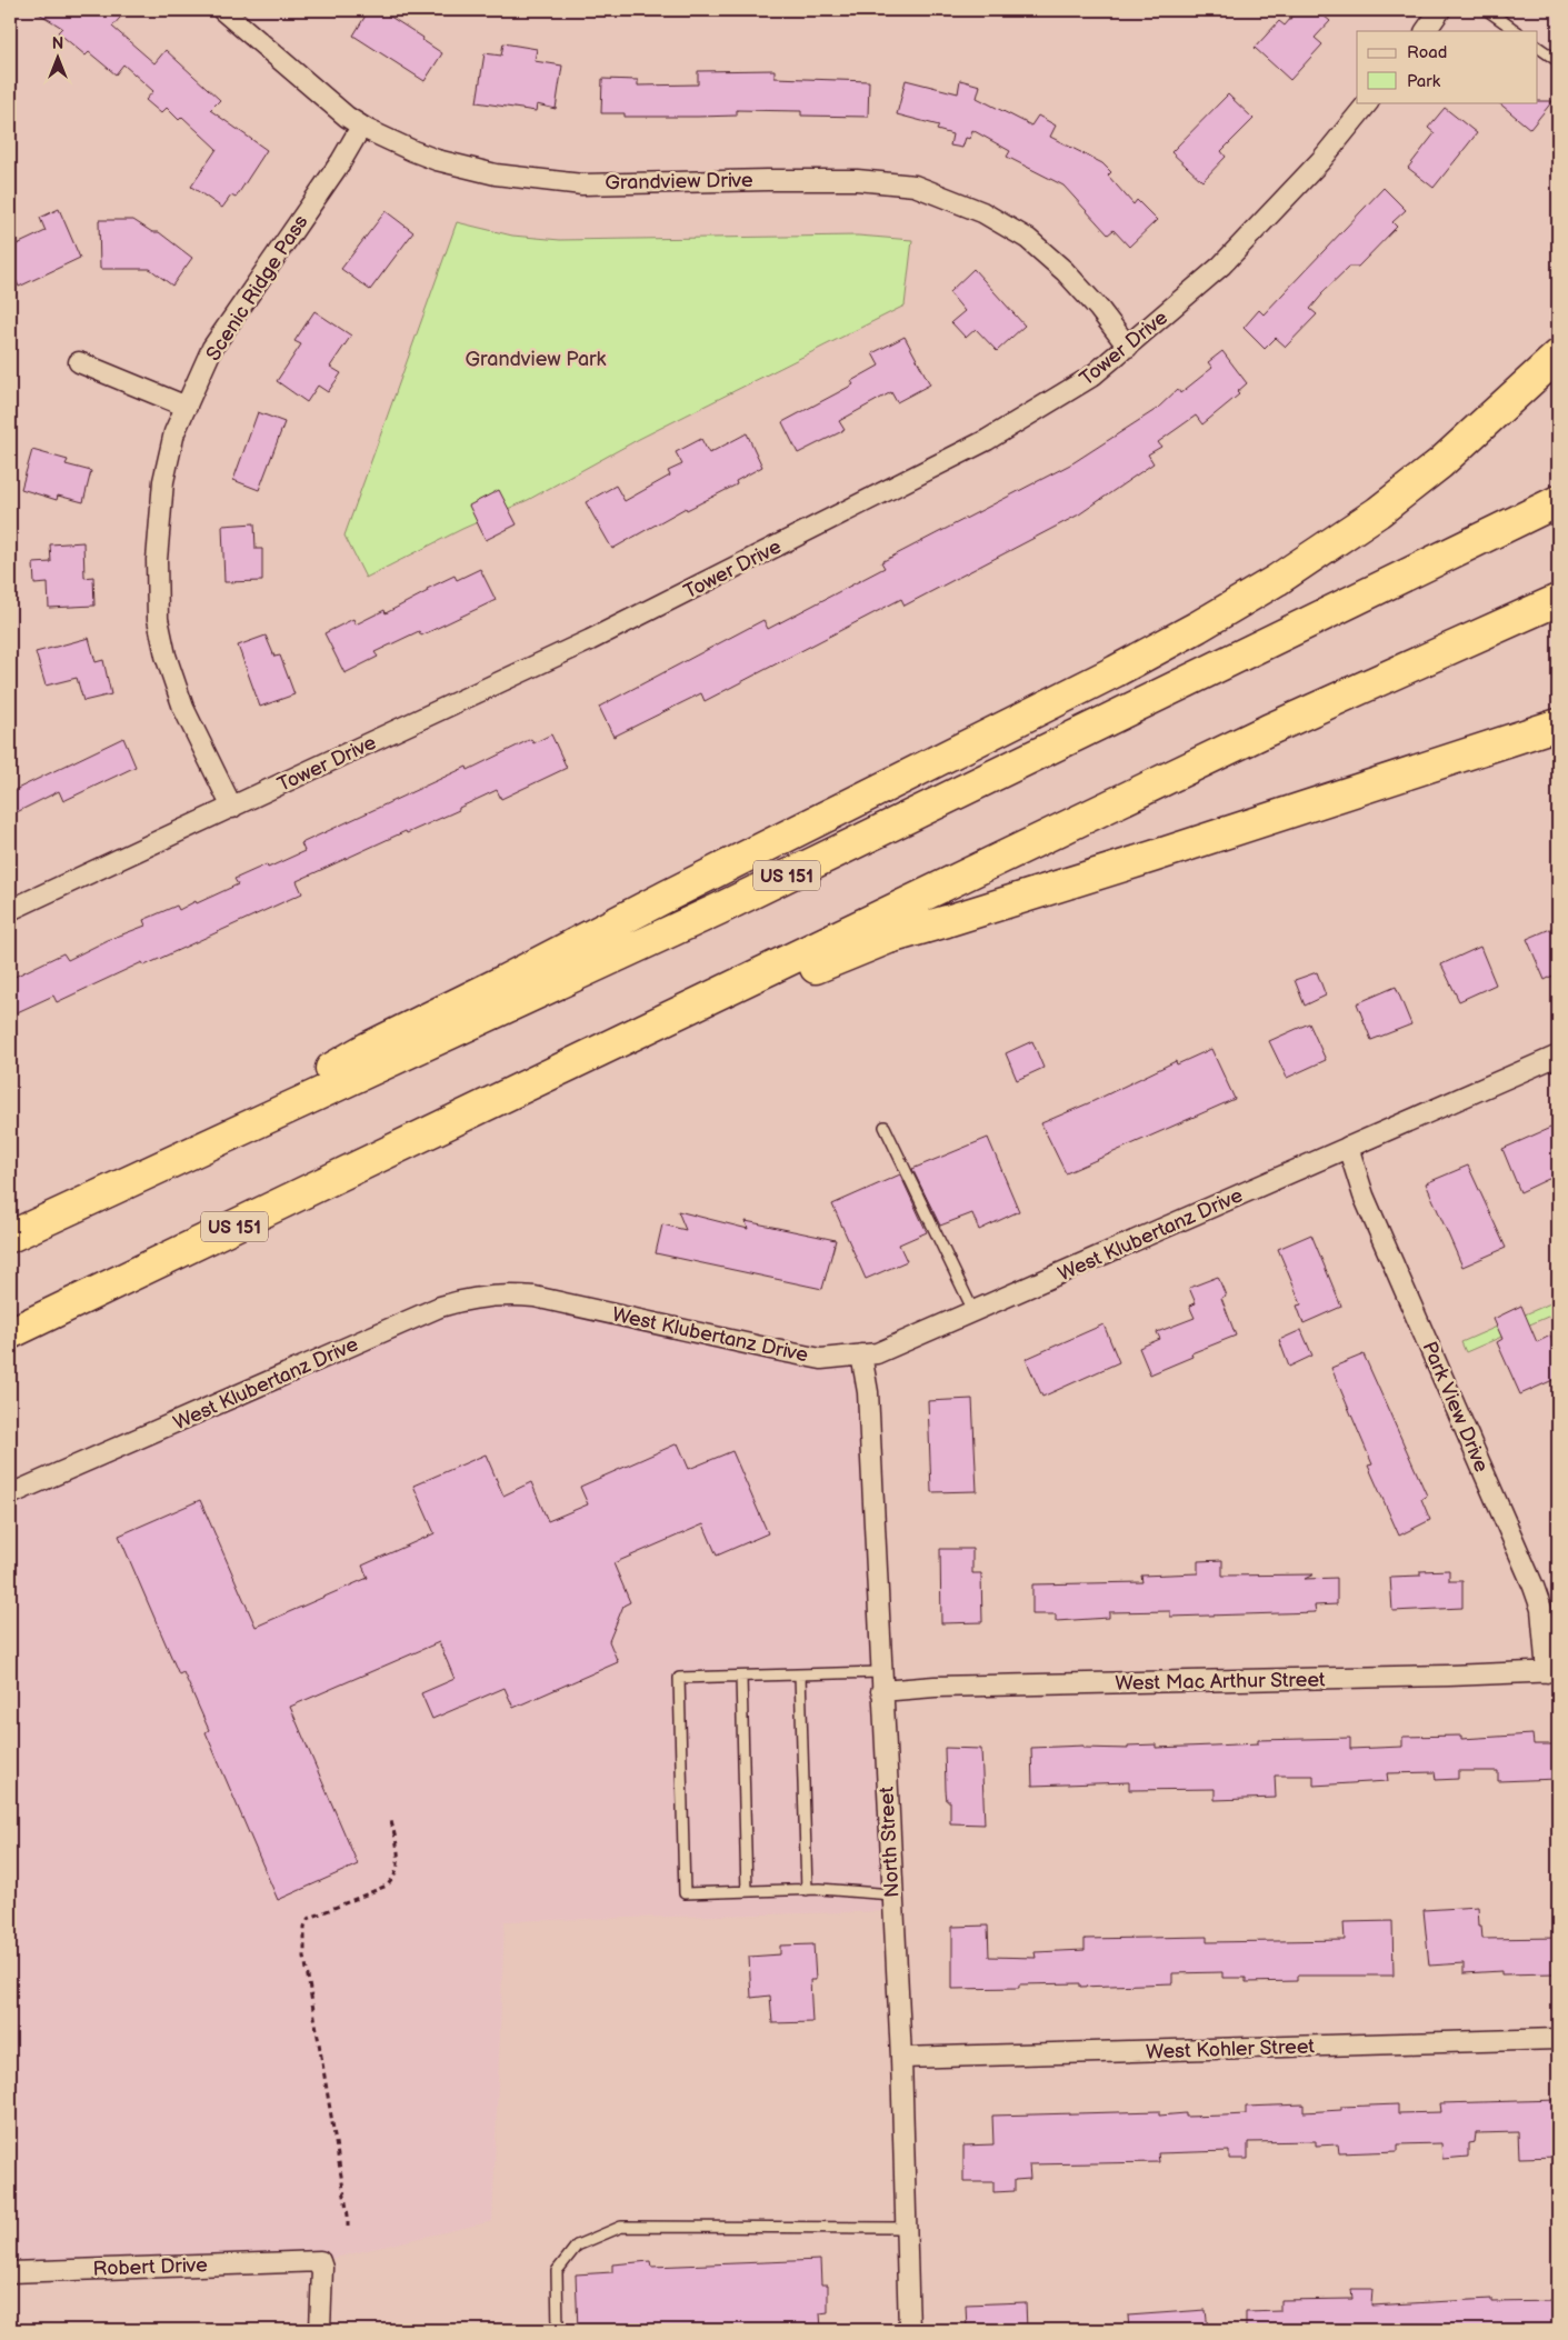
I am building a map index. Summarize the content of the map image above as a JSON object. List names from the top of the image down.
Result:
{
  "streets": {
    "highway": ["US 151"],
    "street": [
      "Grandview Drive",
      "Scenic Ridge Pass",
      "Tower Drive",
      "West Klubertanz Drive",
      "Park View Drive",
      "West Mac Arthur Street",
      "North Street",
      "West Kohler Street",
      "Robert Drive"
    ]
  },
  "crossings": [
    ["Grandview Drive", "Scenic Ridge Pass"],
    ["Grandview Drive", "Tower Drive"],
    ["Scenic Ridge Pass", "Tower Drive"],
    ["West Klubertanz Drive", "Park View Drive"],
    ["West Klubertanz Drive", "North Street"],
    ["Park View Drive", "West Mac Arthur Street"],
    ["West Mac Arthur Street", "North Street"],
    ["North Street", "West Kohler Street"]
  ],
  "parks": ["Grandview Park"],
  "legend": ["Road", "Park"],
  "north": "top"
}
